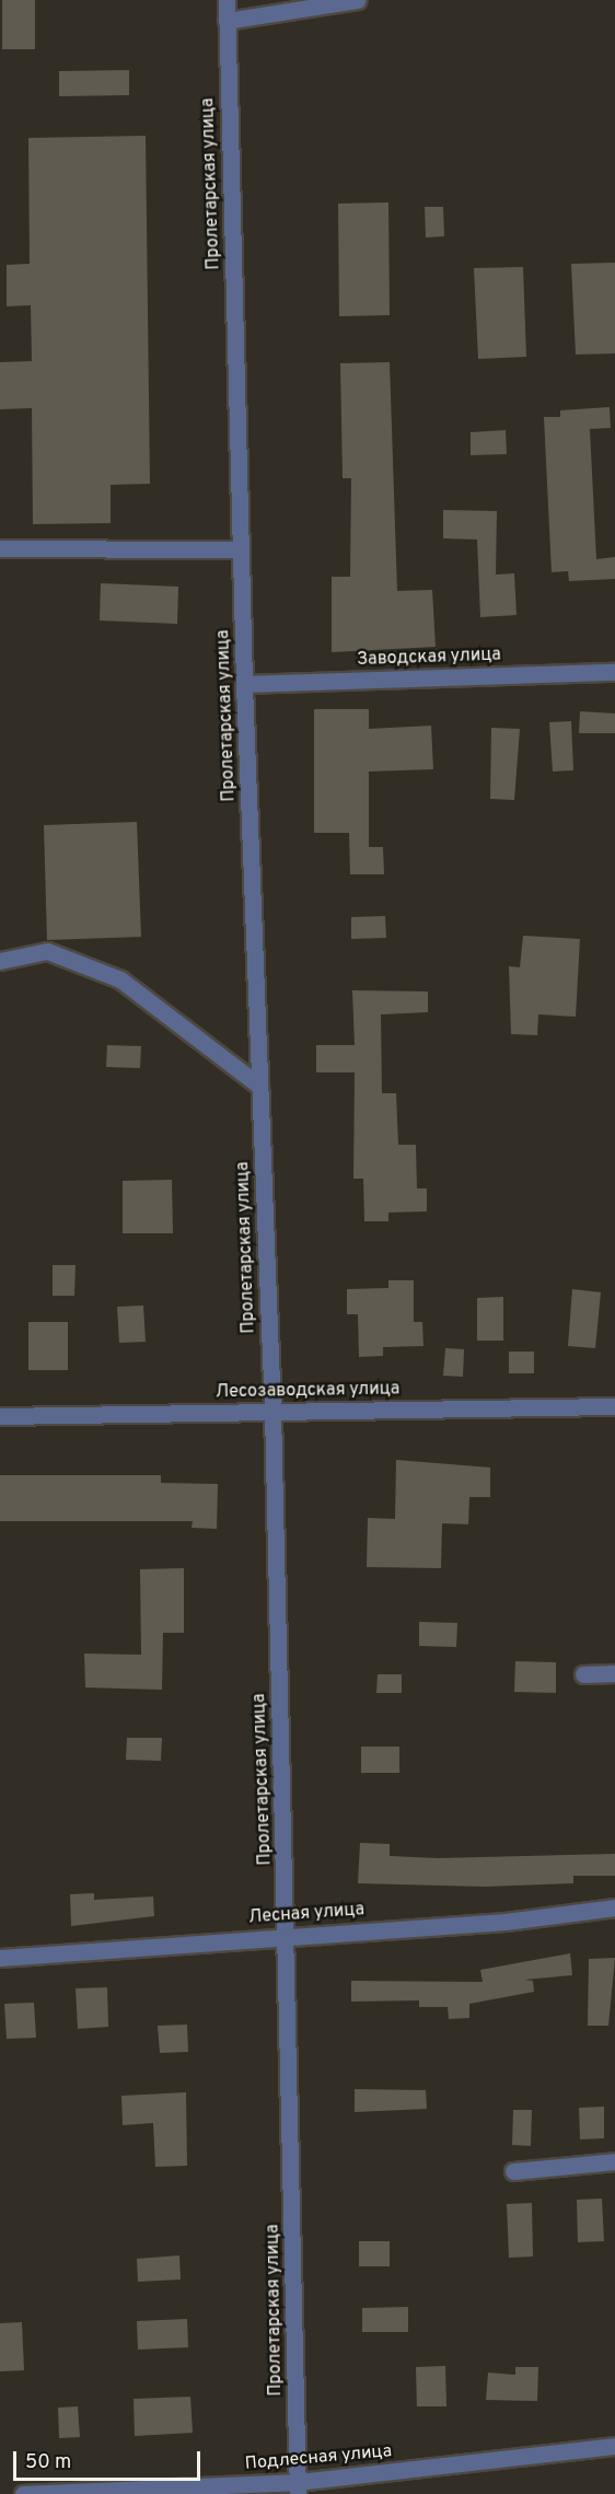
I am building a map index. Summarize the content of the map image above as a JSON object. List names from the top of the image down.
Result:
{
  "streets": {
    "street": [
      "Пролетарская улица",
      "Заводская улица",
      "Лесозаводская улица",
      "Лесная улица",
      "Подлесная улица"
    ]
  },
  "crossings": [
    ["Пролетарская улица", "Заводская улица"],
    ["Пролетарская улица", "Лесозаводская улица"],
    ["Пролетарская улица", "Лесная улица"],
    ["Пролетарская улица", "Подлесная улица"]
  ],
  "scale_bar": "50 m"
}
